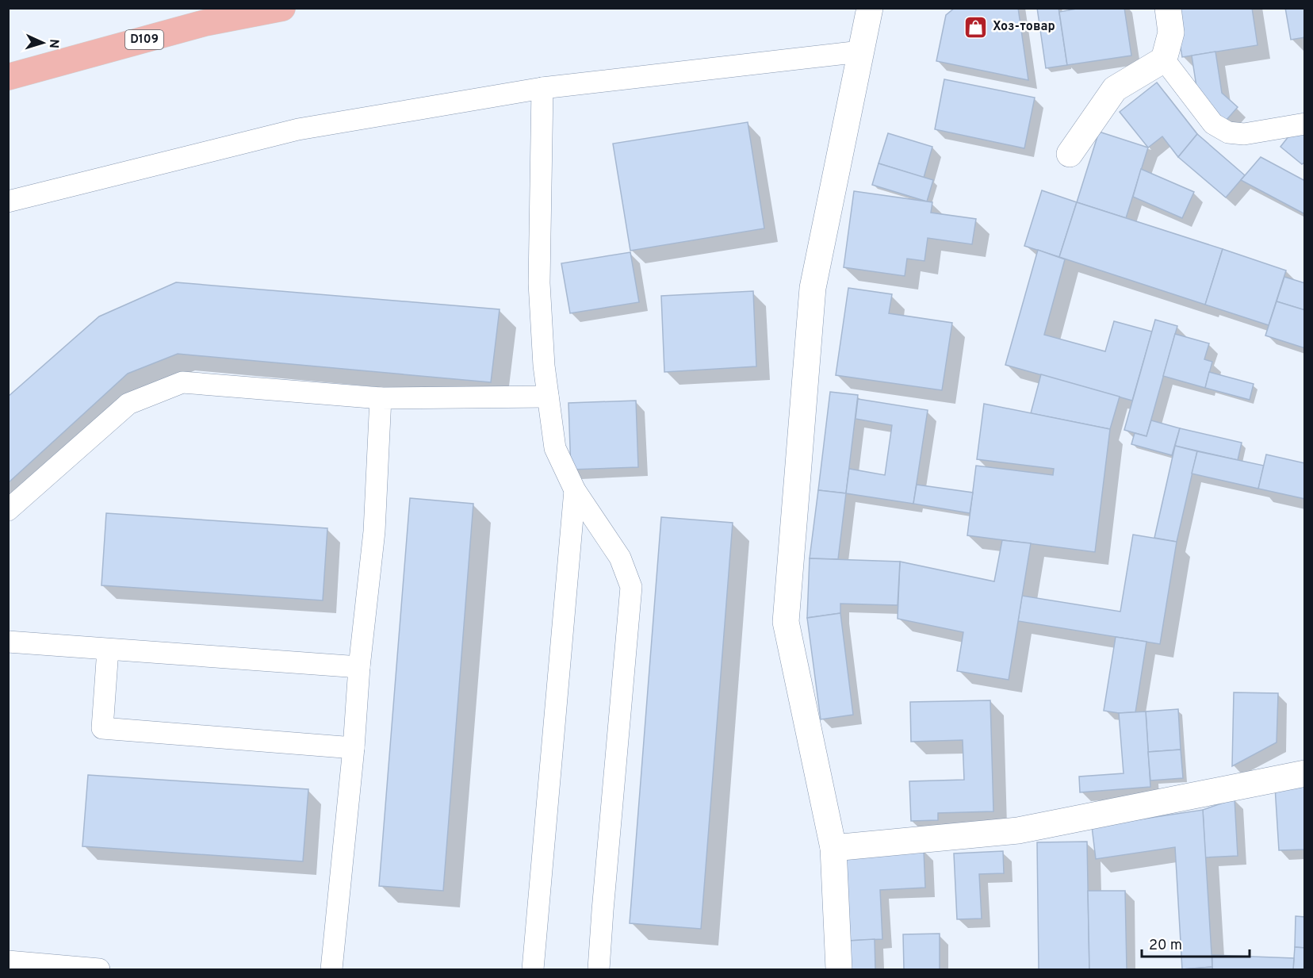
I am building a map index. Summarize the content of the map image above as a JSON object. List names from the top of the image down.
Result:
{
  "streets": {
    "main road": ["D109"]
  },
  "places": {
    "shop": ["Хоз-товар"]
  },
  "scale_bar": "20 m",
  "north": "right"
}
